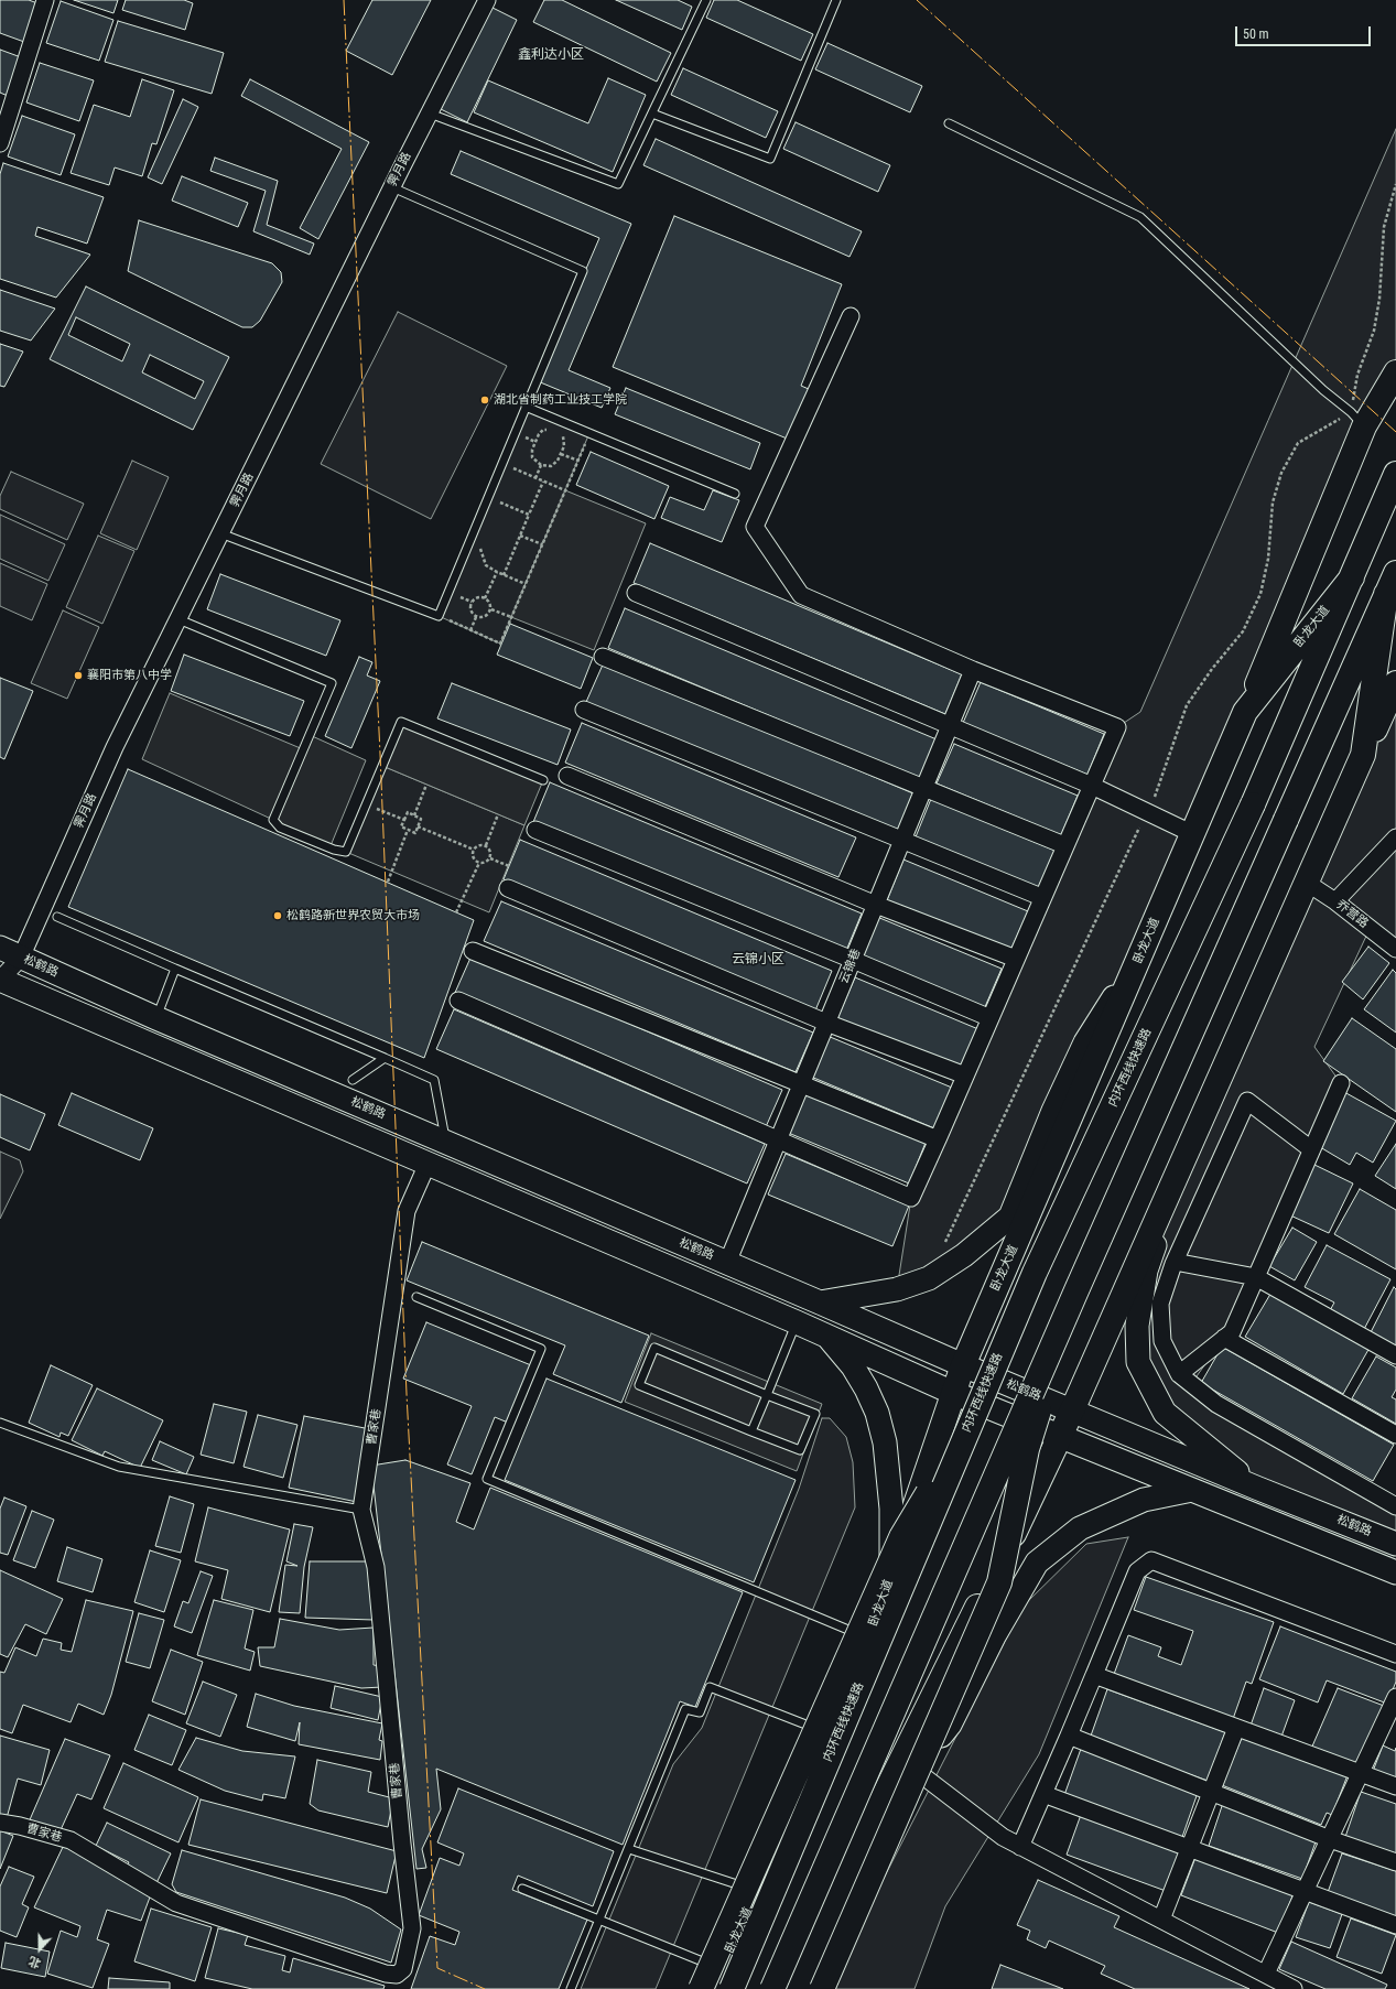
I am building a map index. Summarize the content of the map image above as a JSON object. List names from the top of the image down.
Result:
{
  "streets": {
    "highway": ["卧龙大道", "内环西线快速路"],
    "main road": ["松鹤路"],
    "street": [
      "霁月路",
      "乔营路",
      "云锦巷",
      "曹家巷"
    ]
  },
  "crossings": [
    ["霁月路", "松鹤路"],
    ["卧龙大道", "松鹤路"],
    ["卧龙大道", "内环西线快速路"],
    ["松鹤路", "云锦巷"]
  ],
  "districts": ["鑫利达小区", "云锦小区"],
  "places": ["湖北省制药工业技工学院", "襄阳市第八中学", "松鹤路新世界农贸大市场"],
  "scale_bar": "50 m",
  "north": "bottom"
}
